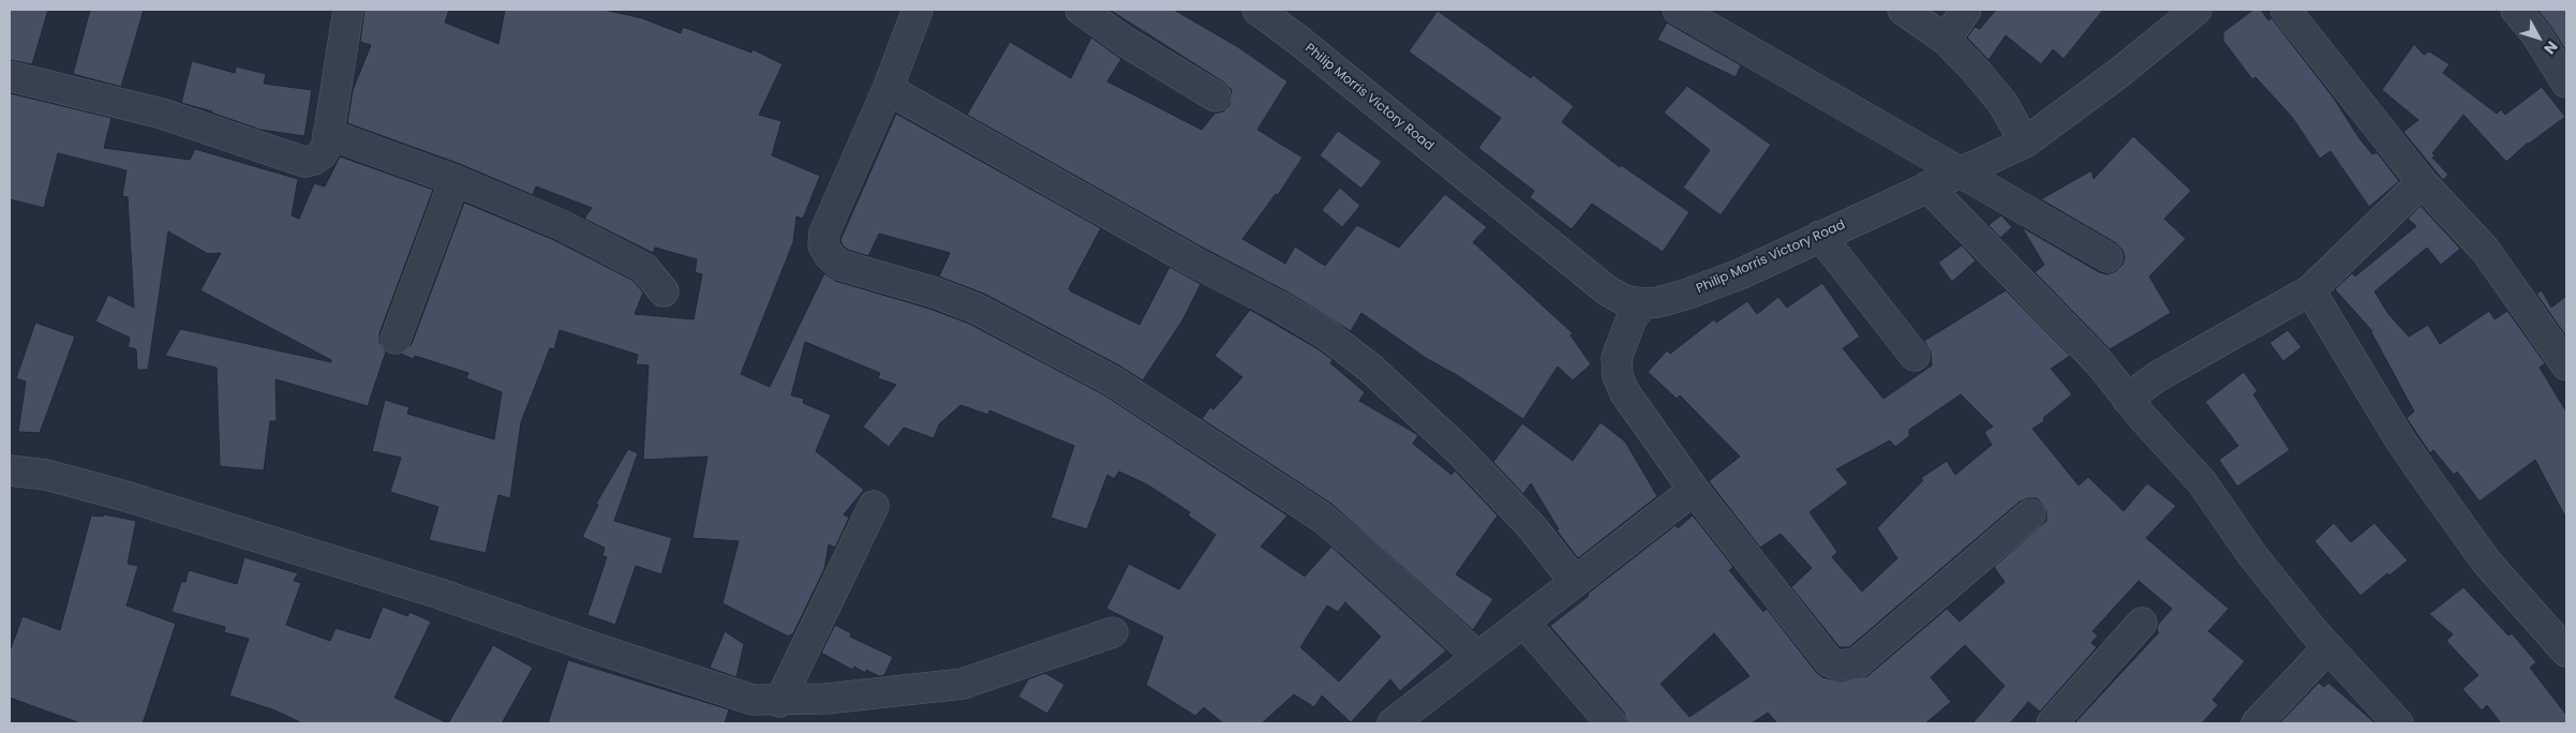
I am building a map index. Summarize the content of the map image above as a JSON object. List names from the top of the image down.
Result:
{
  "streets": {
    "street": ["Philip Morris Victory Road"]
  },
  "north": "bottom right"
}
